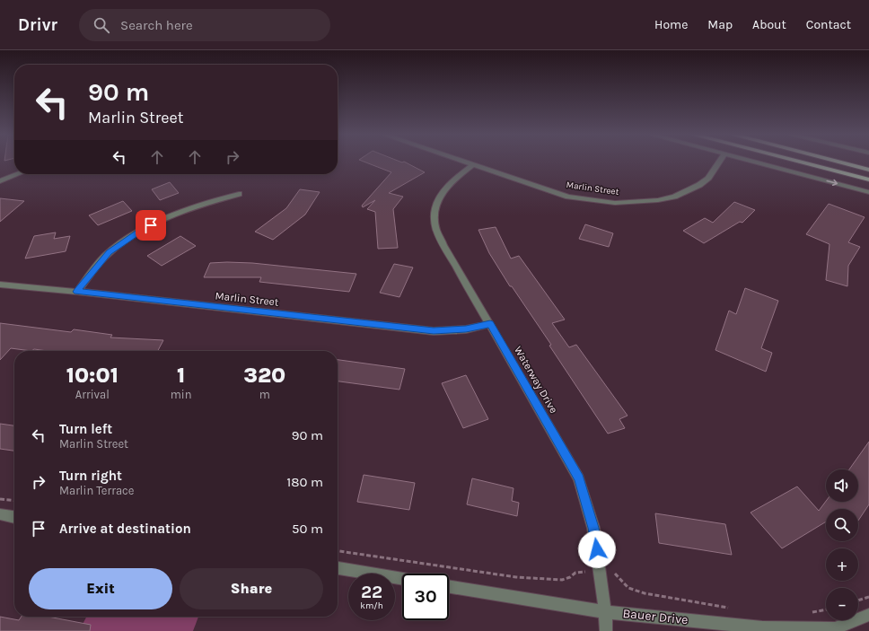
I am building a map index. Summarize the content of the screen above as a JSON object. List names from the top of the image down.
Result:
{
  "streets": {
    "street": ["Marlin Street", "Waterway Drive", "Bauer Drive"]
  },
  "crossings": [
    ["Marlin Street", "Waterway Drive"],
    ["Waterway Drive", "Bauer Drive"]
  ],
  "page": {
    "header": "Drivr",
    "search": "Search here",
    "nav": [
      "Home",
      "Map",
      "About",
      "Contact"
    ],
    "turn": ["90 m", "Marlin Street"],
    "eta": [
      "10:01",
      "Arrival",
      "1",
      "min",
      "320",
      "m"
    ],
    "list": [
      {
        "name": "Turn left",
        "note": "Marlin Street",
        "value": "90 m"
      },
      {
        "name": "Turn right",
        "note": "Marlin Terrace",
        "value": "180 m"
      },
      {
        "name": "Arrive at destination",
        "value": "50 m"
      }
    ],
    "map_buttons": ["+", "−"],
    "buttons": ["Exit", "Share"],
    "speed": "22 km/h",
    "limit": "30"
  }
}
